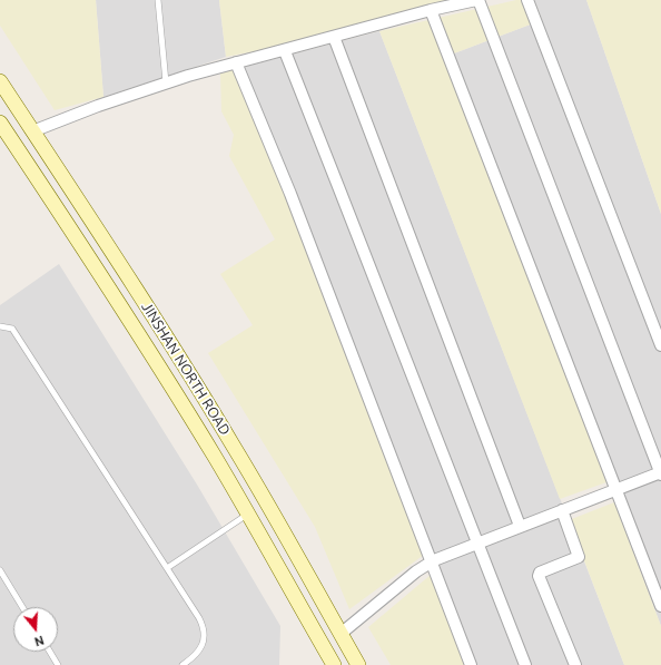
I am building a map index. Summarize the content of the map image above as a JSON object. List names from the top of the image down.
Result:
{
  "streets": {
    "main road": ["JINSHAN NORTH ROAD"]
  },
  "north": "bottom"
}
